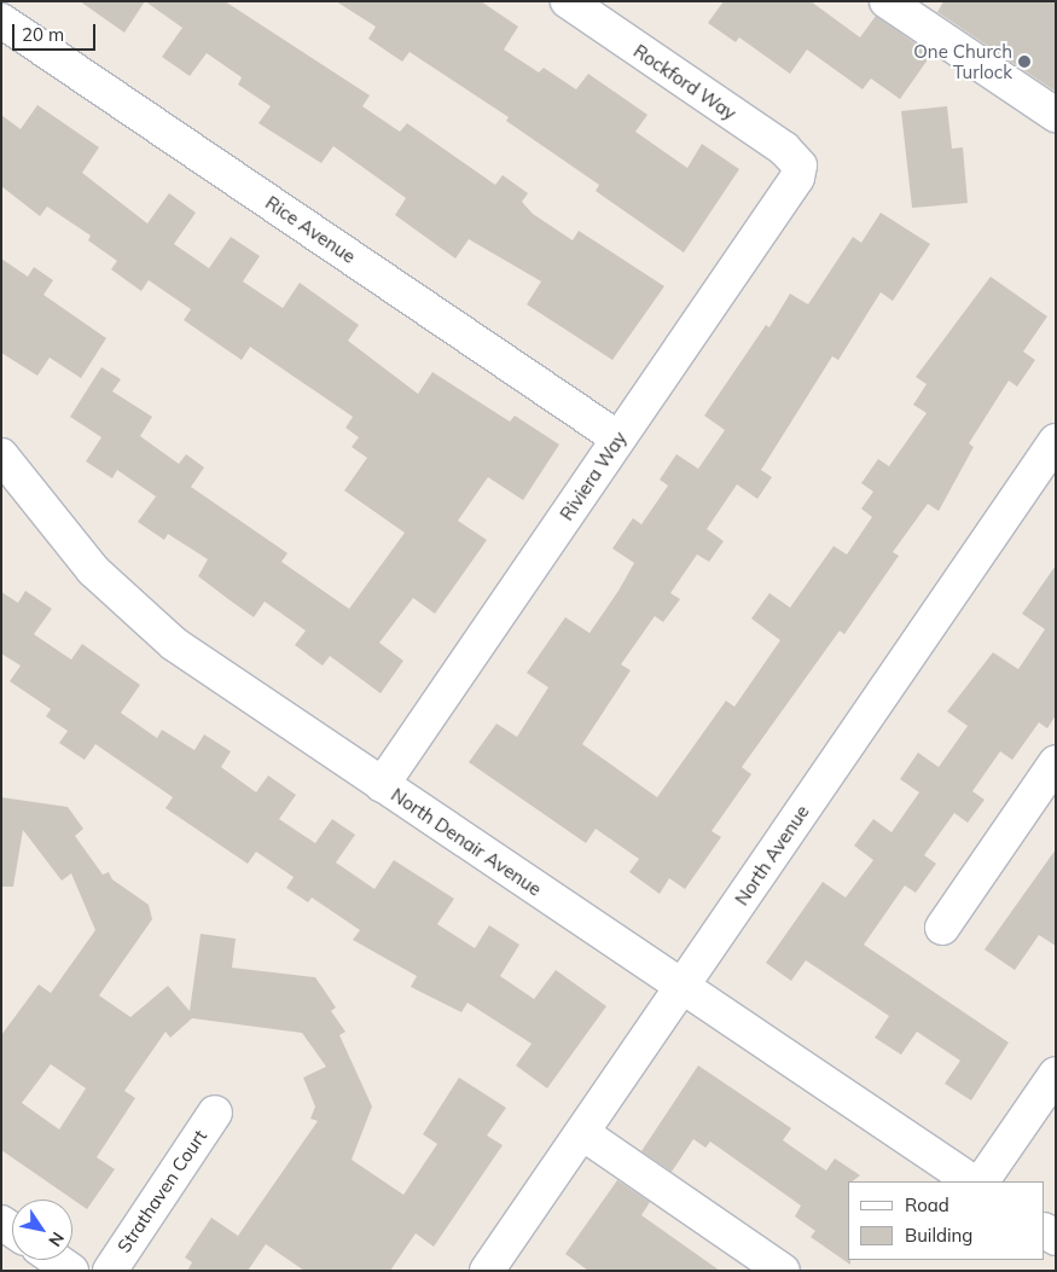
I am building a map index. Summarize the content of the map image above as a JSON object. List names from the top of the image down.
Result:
{
  "streets": {
    "street": [
      "Rockford Way",
      "Rice Avenue",
      "Riviera Way",
      "North Denair Avenue",
      "North Avenue",
      "Strathaven Court"
    ]
  },
  "crossings": [
    ["Rockford Way", "Riviera Way"],
    ["Rice Avenue", "Riviera Way"],
    ["Riviera Way", "North Denair Avenue"],
    ["North Denair Avenue", "North Avenue"]
  ],
  "places": ["One Church Turlock"],
  "legend": ["Road", "Building"],
  "scale_bar": "20 m",
  "north": "bottom right"
}
